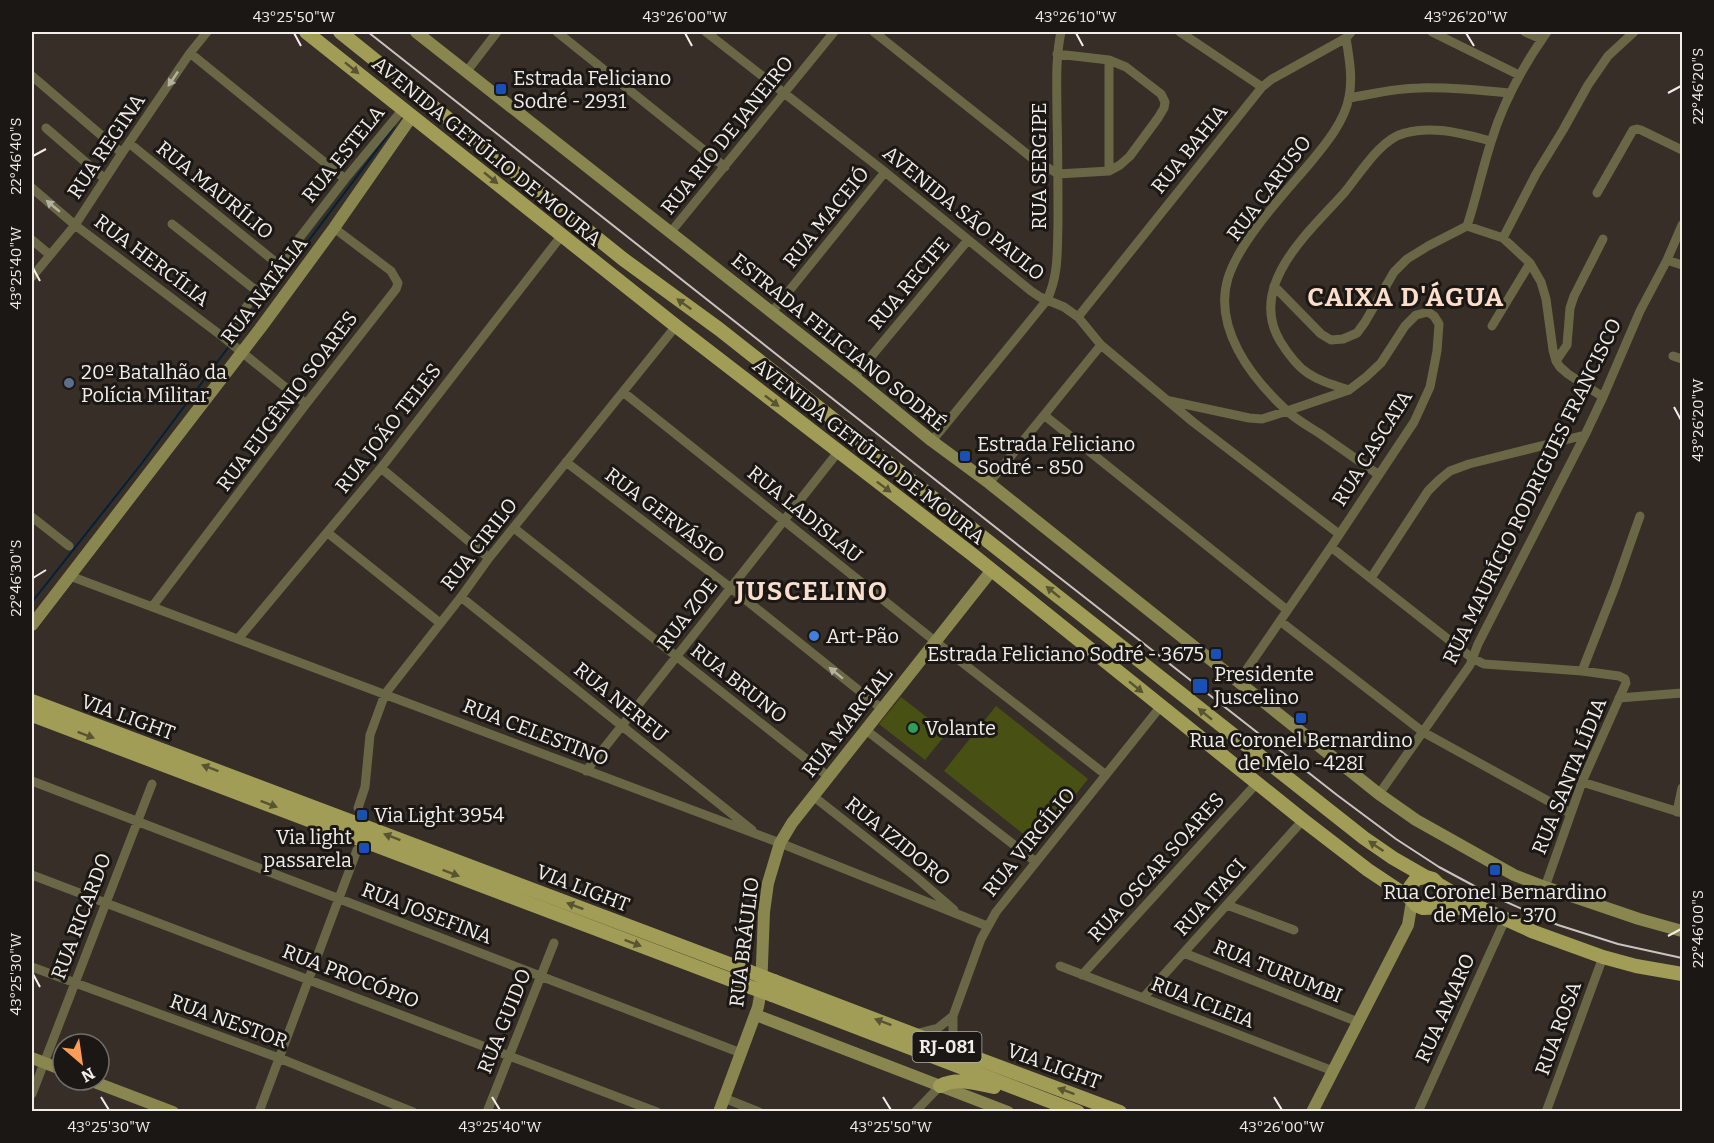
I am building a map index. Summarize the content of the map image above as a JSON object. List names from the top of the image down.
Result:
{
  "streets": {
    "main road": [
      "AVENIDA GETÚLIO DE MOURA",
      "RUA NATÁLIA",
      "ESTRADA FELICIANO SODRÉ",
      "VIA LIGHT",
      "RUA MARCIAL",
      "RUA BRÁULIO",
      "RJ-081"
    ],
    "street": [
      "RUA RIO DE JANEIRO",
      "RUA REGINA",
      "RUA BAHIA",
      "RUA ESTELA",
      "RUA SERGIPE",
      "RUA CARUSO",
      "RUA MAURÍLIO",
      "AVENIDA SÃO PAULO",
      "RUA MACEIÓ",
      "RUA HERCÍLIA",
      "RUA RECIFE",
      "RUA EUGÊNIO SOARES",
      "RUA JOÃO TELES",
      "RUA CASCATA",
      "RUA MAURÍCIO RODRIGUES FRANCISCO",
      "RUA LADISLAU",
      "RUA GERVÁSIO",
      "RUA CIRILO",
      "RUA ZOE",
      "RUA BRUNO",
      "RUA NEREU",
      "RUA CELESTINO",
      "RUA SANTA LÍDIA",
      "RUA IZIDORO",
      "RUA VIRGÍLIO",
      "RUA OSCAR SOARES",
      "RUA ITACI",
      "RUA JOSEFINA",
      "RUA RICARDO",
      "RUA TURUMBI",
      "RUA PROCÓPIO",
      "RUA ICLEIA",
      "RUA AMARO",
      "RUA NESTOR",
      "RUA GUIDO",
      "RUA ROSA"
    ]
  },
  "crossings": [
    ["RUA RIO DE JANEIRO", "AVENIDA SÃO PAULO"],
    ["RUA RIO DE JANEIRO", "ESTRADA FELICIANO SODRÉ"],
    ["RUA REGINA", "RUA MAURÍLIO"],
    ["RUA REGINA", "RUA HERCÍLIA"],
    ["RUA BAHIA", "RUA CARUSO"],
    ["RUA BAHIA", "AVENIDA SÃO PAULO"],
    ["AVENIDA GETÚLIO DE MOURA", "RUA ESTELA"],
    ["AVENIDA GETÚLIO DE MOURA", "RUA NATÁLIA"],
    ["AVENIDA GETÚLIO DE MOURA", "RUA JOÃO TELES"],
    ["AVENIDA GETÚLIO DE MOURA", "RUA CIRILO"],
    ["AVENIDA GETÚLIO DE MOURA", "RUA ZOE"],
    ["AVENIDA GETÚLIO DE MOURA", "RUA MARCIAL"],
    ["AVENIDA GETÚLIO DE MOURA", "RUA VIRGÍLIO"],
    ["AVENIDA GETÚLIO DE MOURA", "RUA OSCAR SOARES"],
    ["AVENIDA GETÚLIO DE MOURA", "RUA ITACI"],
    ["RUA ESTELA", "RUA MAURÍLIO"],
    ["RUA ESTELA", "RUA HERCÍLIA"],
    ["RUA ESTELA", "RUA NATÁLIA"],
    ["RUA SERGIPE", "AVENIDA SÃO PAULO"],
    ["RUA CARUSO", "RUA CASCATA"],
    ["AVENIDA SÃO PAULO", "RUA MACEIÓ"],
    ["AVENIDA SÃO PAULO", "RUA RECIFE"],
    ["AVENIDA SÃO PAULO", "RUA CASCATA"],
    ["RUA MACEIÓ", "ESTRADA FELICIANO SODRÉ"],
    ["RUA HERCÍLIA", "RUA NATÁLIA"],
    ["RUA HERCÍLIA", "RUA EUGÊNIO SOARES"],
    ["RUA RECIFE", "ESTRADA FELICIANO SODRÉ"],
    ["RUA NATÁLIA", "RUA EUGÊNIO SOARES"],
    ["RUA NATÁLIA", "RUA CELESTINO"],
    ["ESTRADA FELICIANO SODRÉ", "RUA CASCATA"],
    ["ESTRADA FELICIANO SODRÉ", "RUA MAURÍCIO RODRIGUES FRANCISCO"],
    ["ESTRADA FELICIANO SODRÉ", "RUA SANTA LÍDIA"],
    ["RUA EUGÊNIO SOARES", "RUA CELESTINO"],
    ["RUA JOÃO TELES", "RUA CELESTINO"],
    ["RUA LADISLAU", "RUA CIRILO"],
    ["RUA LADISLAU", "RUA ZOE"],
    ["RUA LADISLAU", "RUA MARCIAL"],
    ["RUA LADISLAU", "RUA VIRGÍLIO"],
    ["RUA GERVÁSIO", "RUA CIRILO"],
    ["RUA GERVÁSIO", "RUA ZOE"],
    ["RUA GERVÁSIO", "RUA MARCIAL"],
    ["RUA CIRILO", "RUA BRUNO"],
    ["RUA CIRILO", "RUA NEREU"],
    ["RUA CIRILO", "RUA CELESTINO"],
    ["RUA ZOE", "RUA BRUNO"],
    ["RUA ZOE", "RUA NEREU"],
    ["RUA ZOE", "RUA CELESTINO"],
    ["RUA BRUNO", "RUA MARCIAL"],
    ["RUA NEREU", "RUA CELESTINO"],
    ["VIA LIGHT", "RUA VIRGÍLIO"],
    ["RUA MARCIAL", "RUA CELESTINO"],
    ["RUA MARCIAL", "RUA IZIDORO"],
    ["RUA MARCIAL", "RUA BRÁULIO"],
    ["RUA CELESTINO", "RUA IZIDORO"],
    ["RUA CELESTINO", "RUA VIRGÍLIO"],
    ["RUA CELESTINO", "RUA BRÁULIO"],
    ["RUA OSCAR SOARES", "RUA ICLEIA"],
    ["RUA ITACI", "RUA TURUMBI"],
    ["RUA ITACI", "RUA ICLEIA"],
    ["RUA JOSEFINA", "RUA RICARDO"],
    ["RUA JOSEFINA", "RUA BRÁULIO"],
    ["RUA JOSEFINA", "RUA GUIDO"],
    ["RUA RICARDO", "RUA PROCÓPIO"],
    ["RUA RICARDO", "RUA NESTOR"],
    ["RUA PROCÓPIO", "RUA GUIDO"]
  ],
  "one_way": ["RUA REGINA", "RUA GERVÁSIO"],
  "districts": ["CAIXA D'ÁGUA", "JUSCELINO"],
  "places": {
    "transit": [
      "Estrada Feliciano Sodré - 2931",
      "Estrada Feliciano Sodré - 850",
      "Estrada Feliciano Sodré - 3675",
      "Presidente Juscelino",
      "Rua Coronel Bernardino de Melo -428I",
      "Via Light 3954",
      "Via light passarela",
      "Rua Coronel Bernardino de Melo - 370"
    ],
    "other": ["20º Batalhão da Polícia Militar", "Art-Pão", "Volante"]
  },
  "north": "bottom right",
  "coordinates": [
    "43°25'50\"W",
    "43°26'00\"W",
    "43°26'10\"W",
    "43°26'20\"W",
    "22°46'20\"S",
    "22°46'40\"S",
    "43°25'40\"W",
    "22°46'30\"S",
    "22°46'00\"S",
    "43°25'30\"W"
  ]
}
